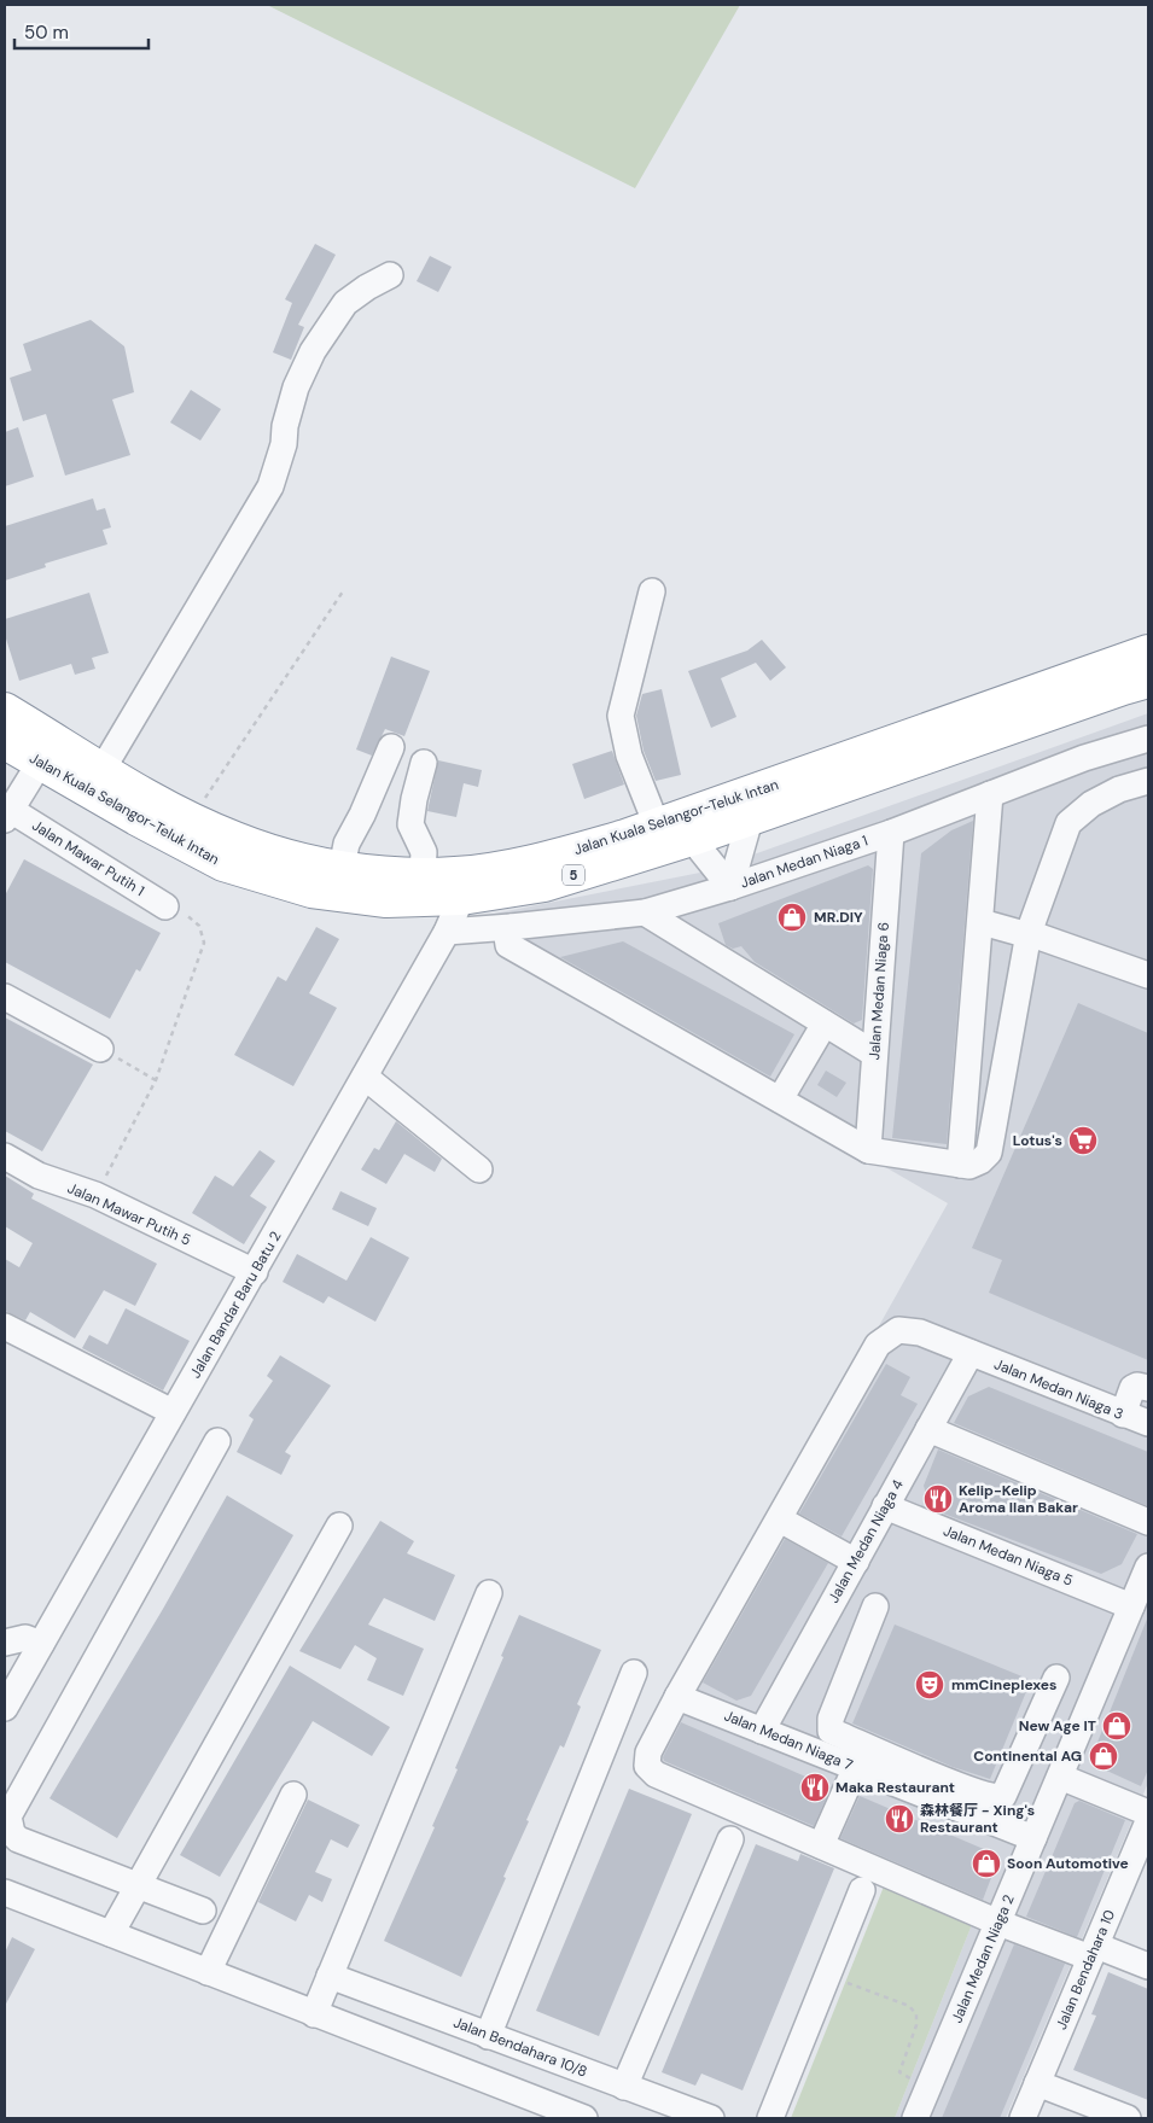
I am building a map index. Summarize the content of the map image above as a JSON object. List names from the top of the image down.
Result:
{
  "streets": {
    "highway": ["Jalan Kuala Selangor-Teluk Intan", "5"],
    "street": [
      "Jalan Mawar Putih 1",
      "Jalan Medan Niaga 1",
      "Jalan Medan Niaga 6",
      "Jalan Mawar Putih 5",
      "Jalan Bandar Baru Batu 2",
      "Jalan Medan Niaga 3",
      "Jalan Medan Niaga 4",
      "Jalan Medan Niaga 5",
      "Jalan Medan Niaga 7",
      "Jalan Medan Niaga 2",
      "Jalan Bendahara 10",
      "Jalan Bendahara 10/8"
    ]
  },
  "crossings": [
    ["Jalan Kuala Selangor-Teluk Intan", "Jalan Bandar Baru Batu 2"],
    ["Jalan Medan Niaga 1", "Jalan Medan Niaga 6"],
    ["Jalan Medan Niaga 1", "Jalan Bandar Baru Batu 2"],
    ["Jalan Mawar Putih 5", "Jalan Bandar Baru Batu 2"],
    ["Jalan Medan Niaga 3", "Jalan Medan Niaga 4"],
    ["Jalan Medan Niaga 4", "Jalan Medan Niaga 5"],
    ["Jalan Medan Niaga 4", "Jalan Medan Niaga 7"],
    ["Jalan Medan Niaga 5", "Jalan Medan Niaga 2"],
    ["Jalan Medan Niaga 7", "Jalan Medan Niaga 2"]
  ],
  "places": {
    "shop": [
      "MR.DIY",
      "New Age IT",
      "Continental AG",
      "Soon Automotive"
    ],
    "supermarket": ["Lotus's"],
    "restaurant": ["Kelip-Kelip Aroma Ilan Bakar", "Maka Restaurant", "森林餐厅 - Xing's Restaurant"],
    "theatre": ["mmCineplexes"]
  },
  "scale_bar": "50 m"
}
